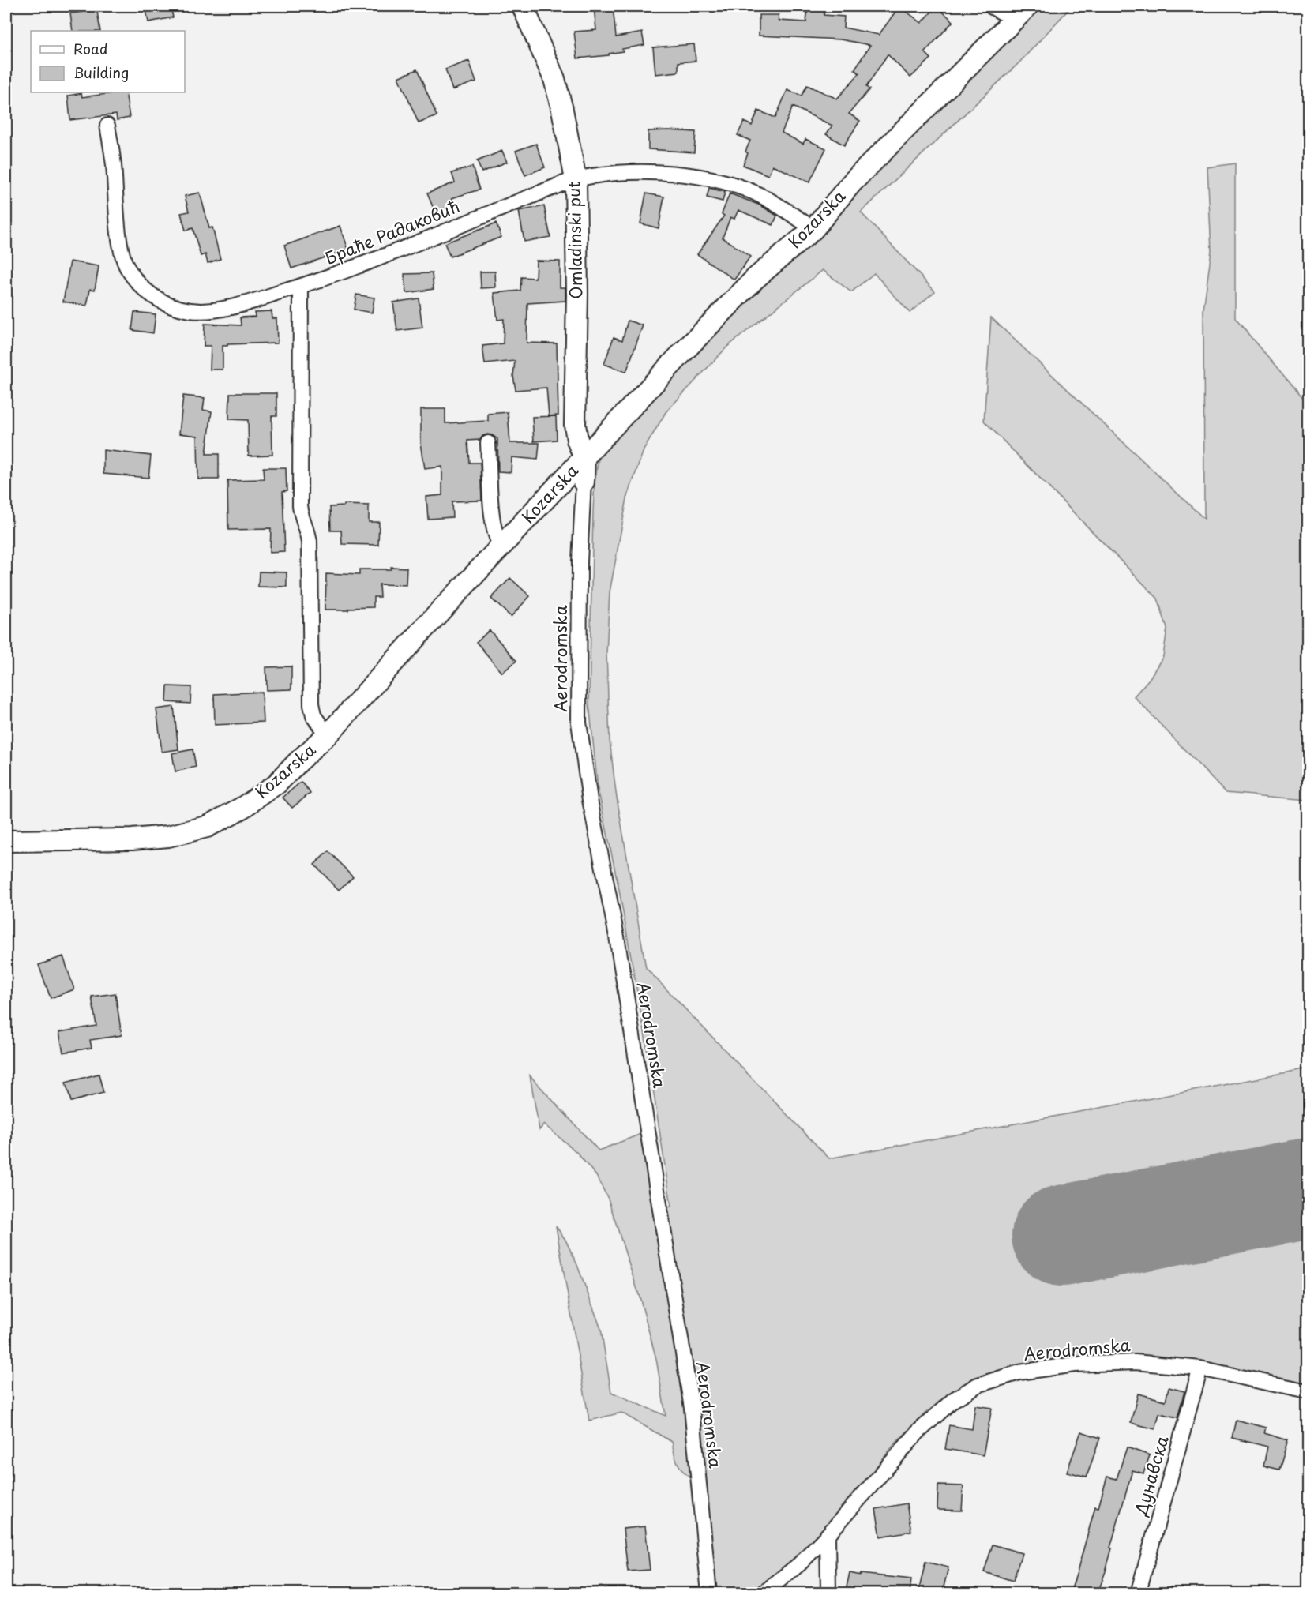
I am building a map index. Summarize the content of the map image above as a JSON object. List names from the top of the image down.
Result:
{
  "streets": {
    "street": [
      "Kozarska",
      "Браће Радаковић",
      "Omladinski put",
      "Aerodromska",
      "Дунавска"
    ]
  },
  "crossings": [
    ["Kozarska", "Браће Радаковић"],
    ["Kozarska", "Omladinski put"],
    ["Браће Радаковић", "Omladinski put"],
    ["Omladinski put", "Aerodromska"],
    ["Aerodromska", "Дунавска"]
  ],
  "legend": ["Road", "Building"]
}
